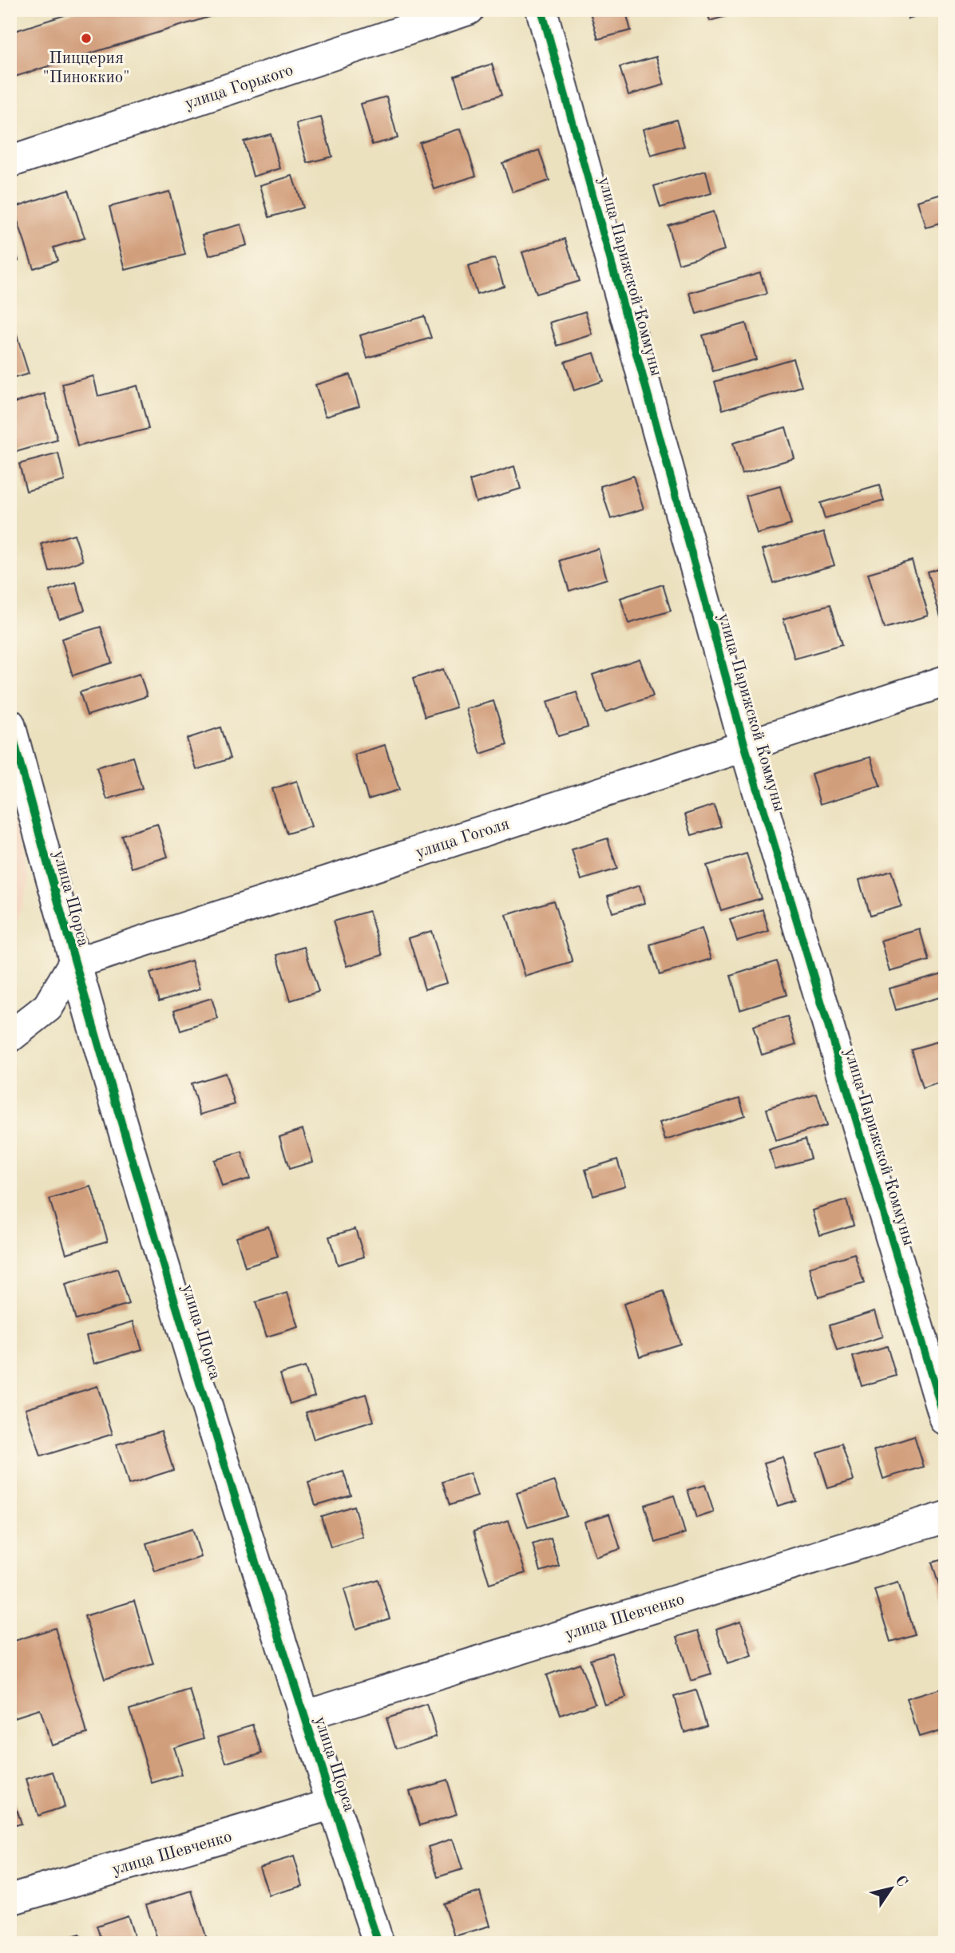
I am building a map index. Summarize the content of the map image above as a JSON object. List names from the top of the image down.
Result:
{
  "streets": {
    "street": [
      "улица Горького",
      "улица Парижской Коммуны",
      "улица Гоголя",
      "улица Щорса",
      "улица Шевченко"
    ]
  },
  "crossings": [
    ["улица Парижской Коммуны", "улица Гоголя"],
    ["улица Гоголя", "улица Щорса"],
    ["улица Щорса", "улица Шевченко"]
  ],
  "places": ["Пиццерия \"Пиноккио\""],
  "north": "top right"
}
